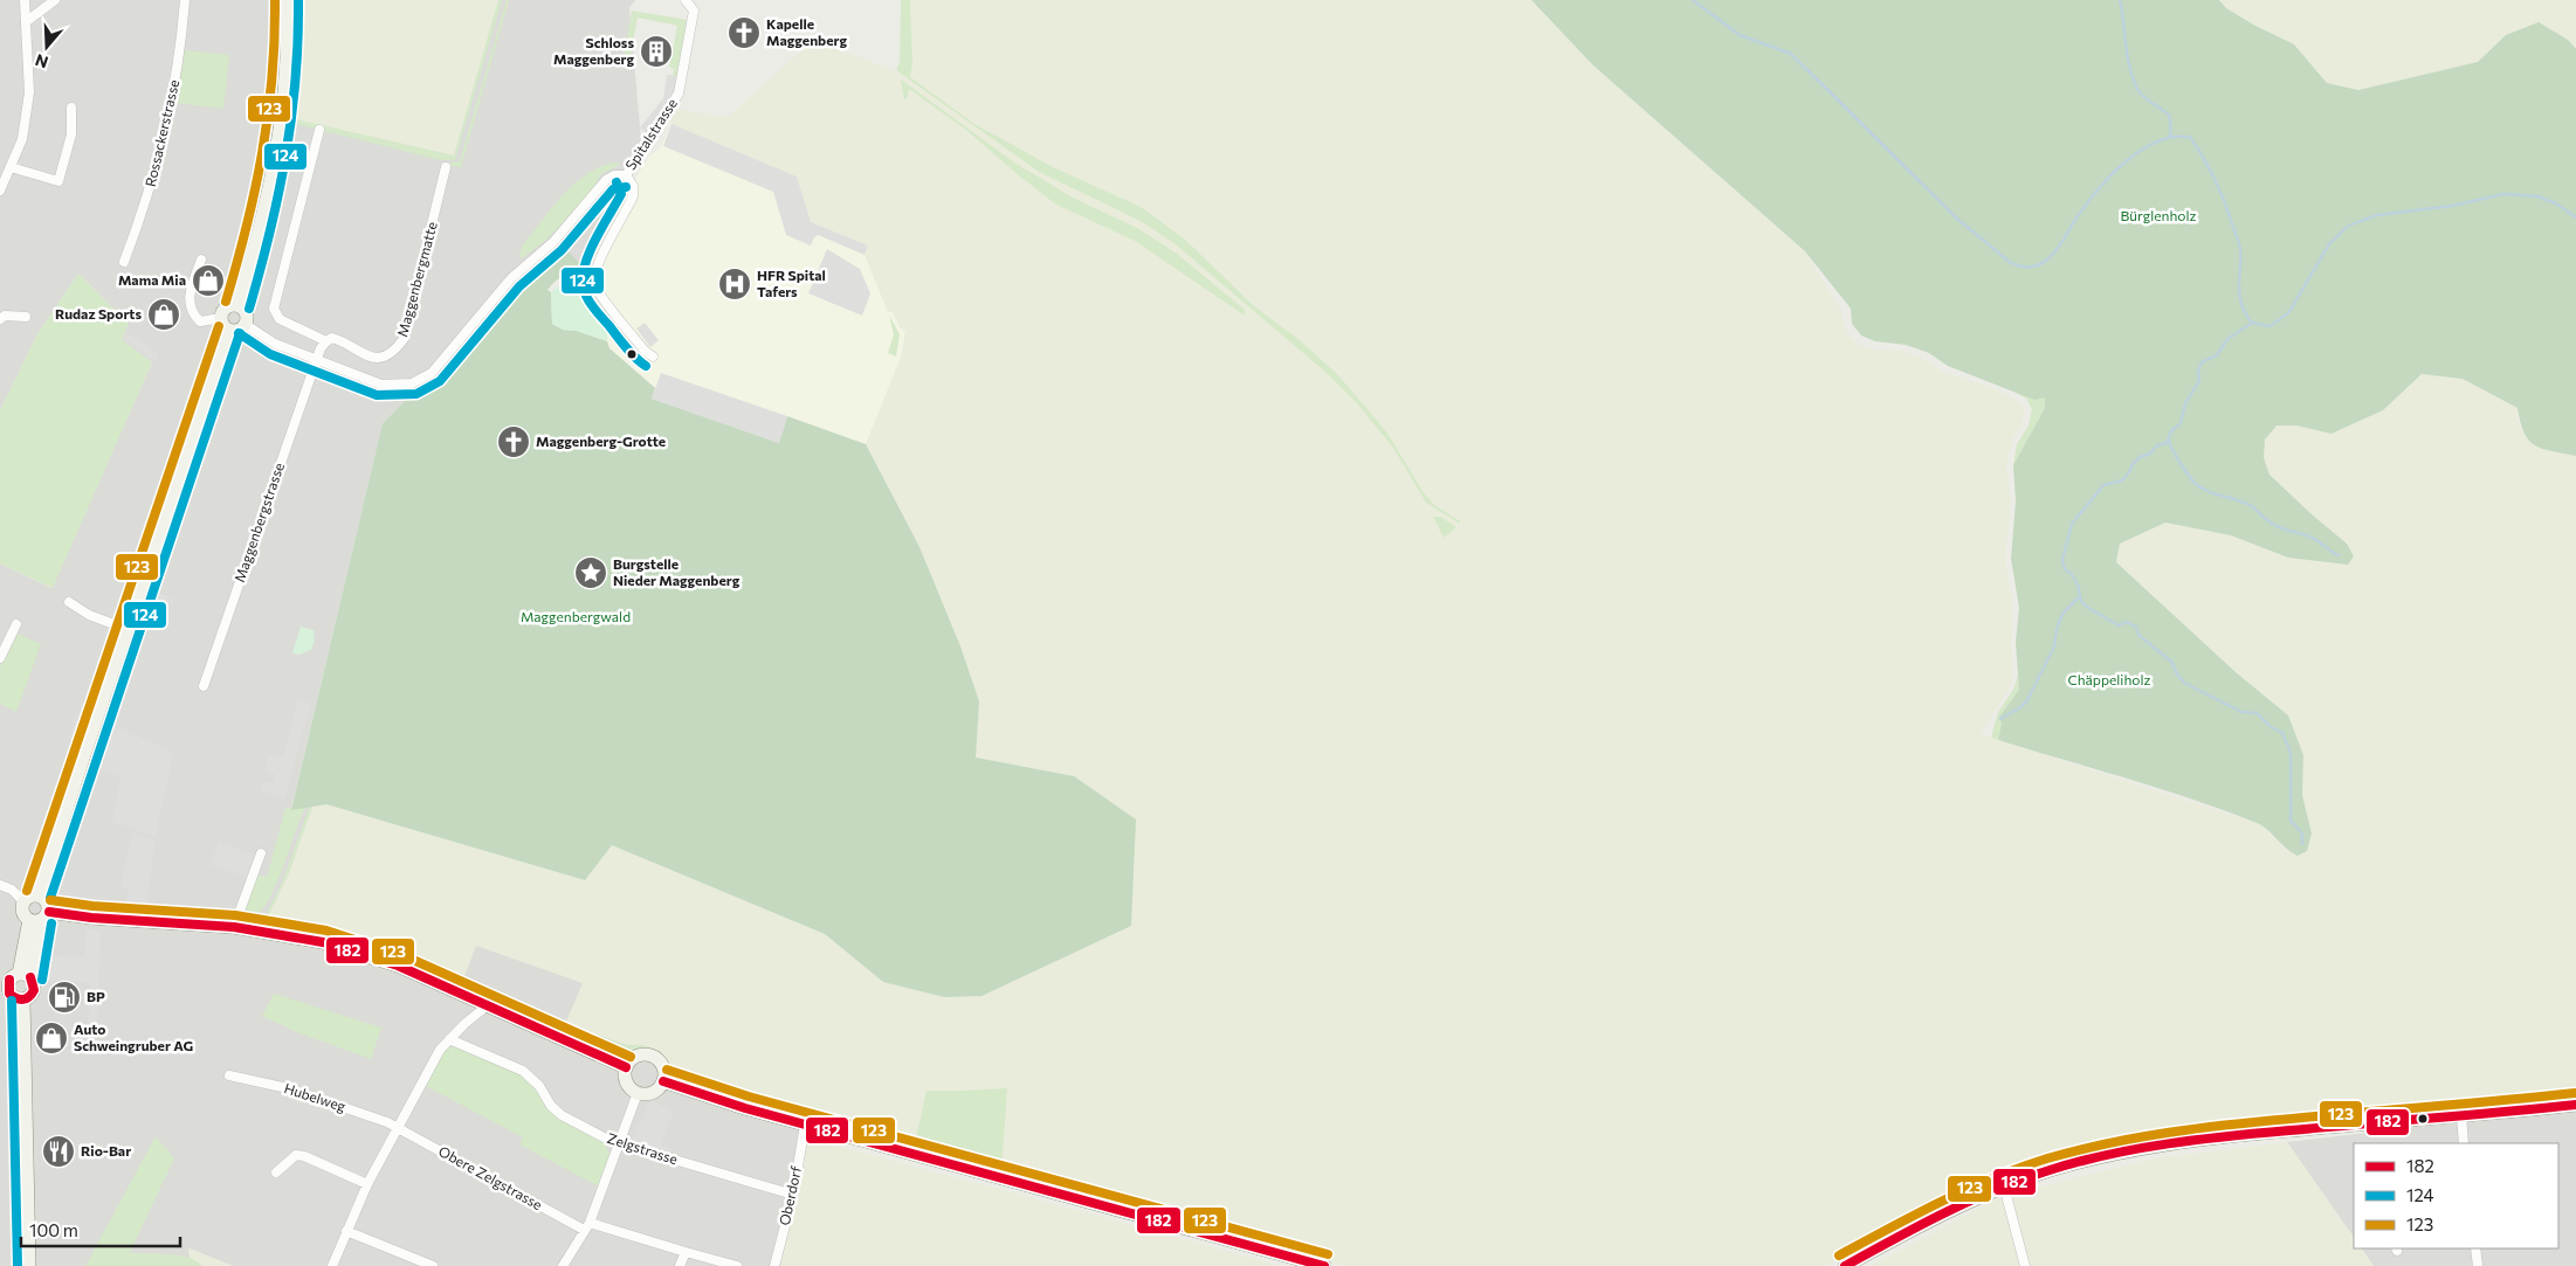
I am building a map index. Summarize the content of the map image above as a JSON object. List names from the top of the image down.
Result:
{
  "streets": {
    "street": [
      "Rossackerstrasse",
      "Spitalstrasse",
      "Maggenbergmatte",
      "Maggenbergstrasse",
      "Hubelweg",
      "Zelgstrasse",
      "Obere Zelgstrasse",
      "Oberdorf"
    ]
  },
  "crossings": [
    ["Spitalstrasse", "Maggenbergstrasse"],
    ["Hubelweg", "Obere Zelgstrasse"],
    ["Zelgstrasse", "Oberdorf"]
  ],
  "parks": ["Bürglenholz", "Maggenbergwald", "Chäppeliholz"],
  "places": {
    "church": ["Kapelle Maggenberg", "Maggenberg-Grotte"],
    "building": ["Schloss Maggenberg"],
    "shop": ["Mama Mia", "Rudaz Sports", "Auto Schweingruber AG"],
    "hospital": ["HFR Spital Tafers"],
    "place": ["Burgstelle Nieder Maggenberg"],
    "fuel station": ["BP"],
    "restaurant": ["Rio-Bar"]
  },
  "lines": ["transit line 124", "transit line 123", "transit line 182"],
  "legend": ["182", "124", "123"],
  "scale_bar": "100 m",
  "north": "bottom"
}
